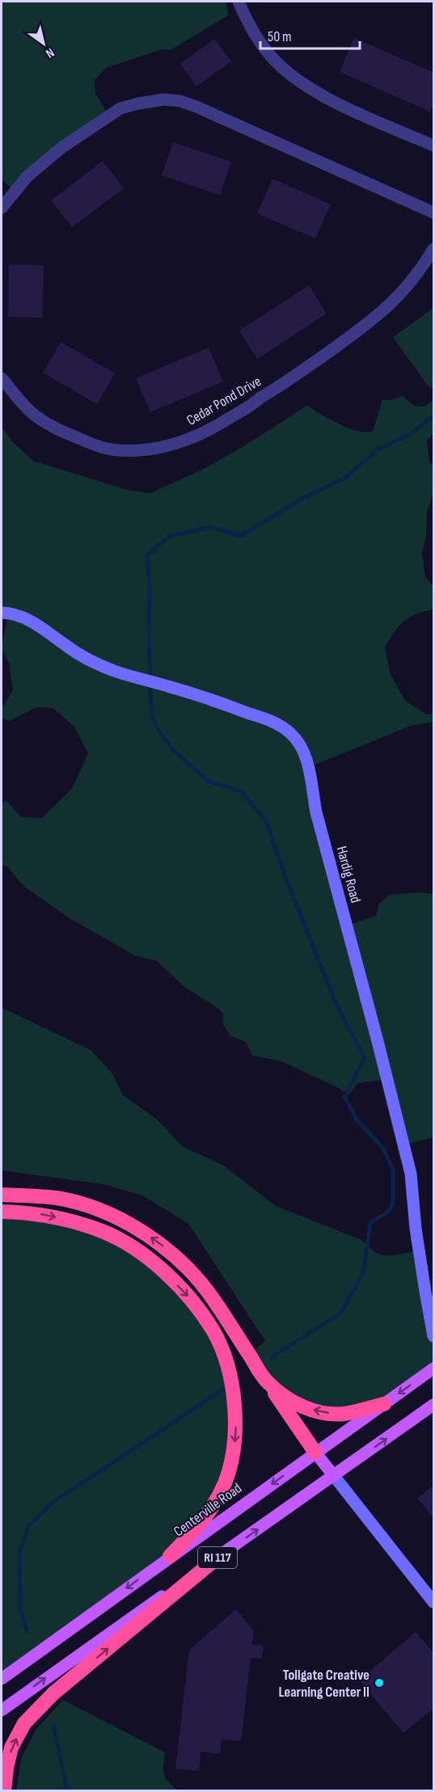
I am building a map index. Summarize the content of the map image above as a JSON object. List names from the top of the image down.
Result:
{
  "streets": {
    "main road": ["Centerville Road", "RI 117"],
    "street": ["Cedar Pond Drive", "Hardig Road"]
  },
  "places": ["Tollgate Creative Learning Center II"],
  "scale_bar": "50 m",
  "north": "bottom right"
}
